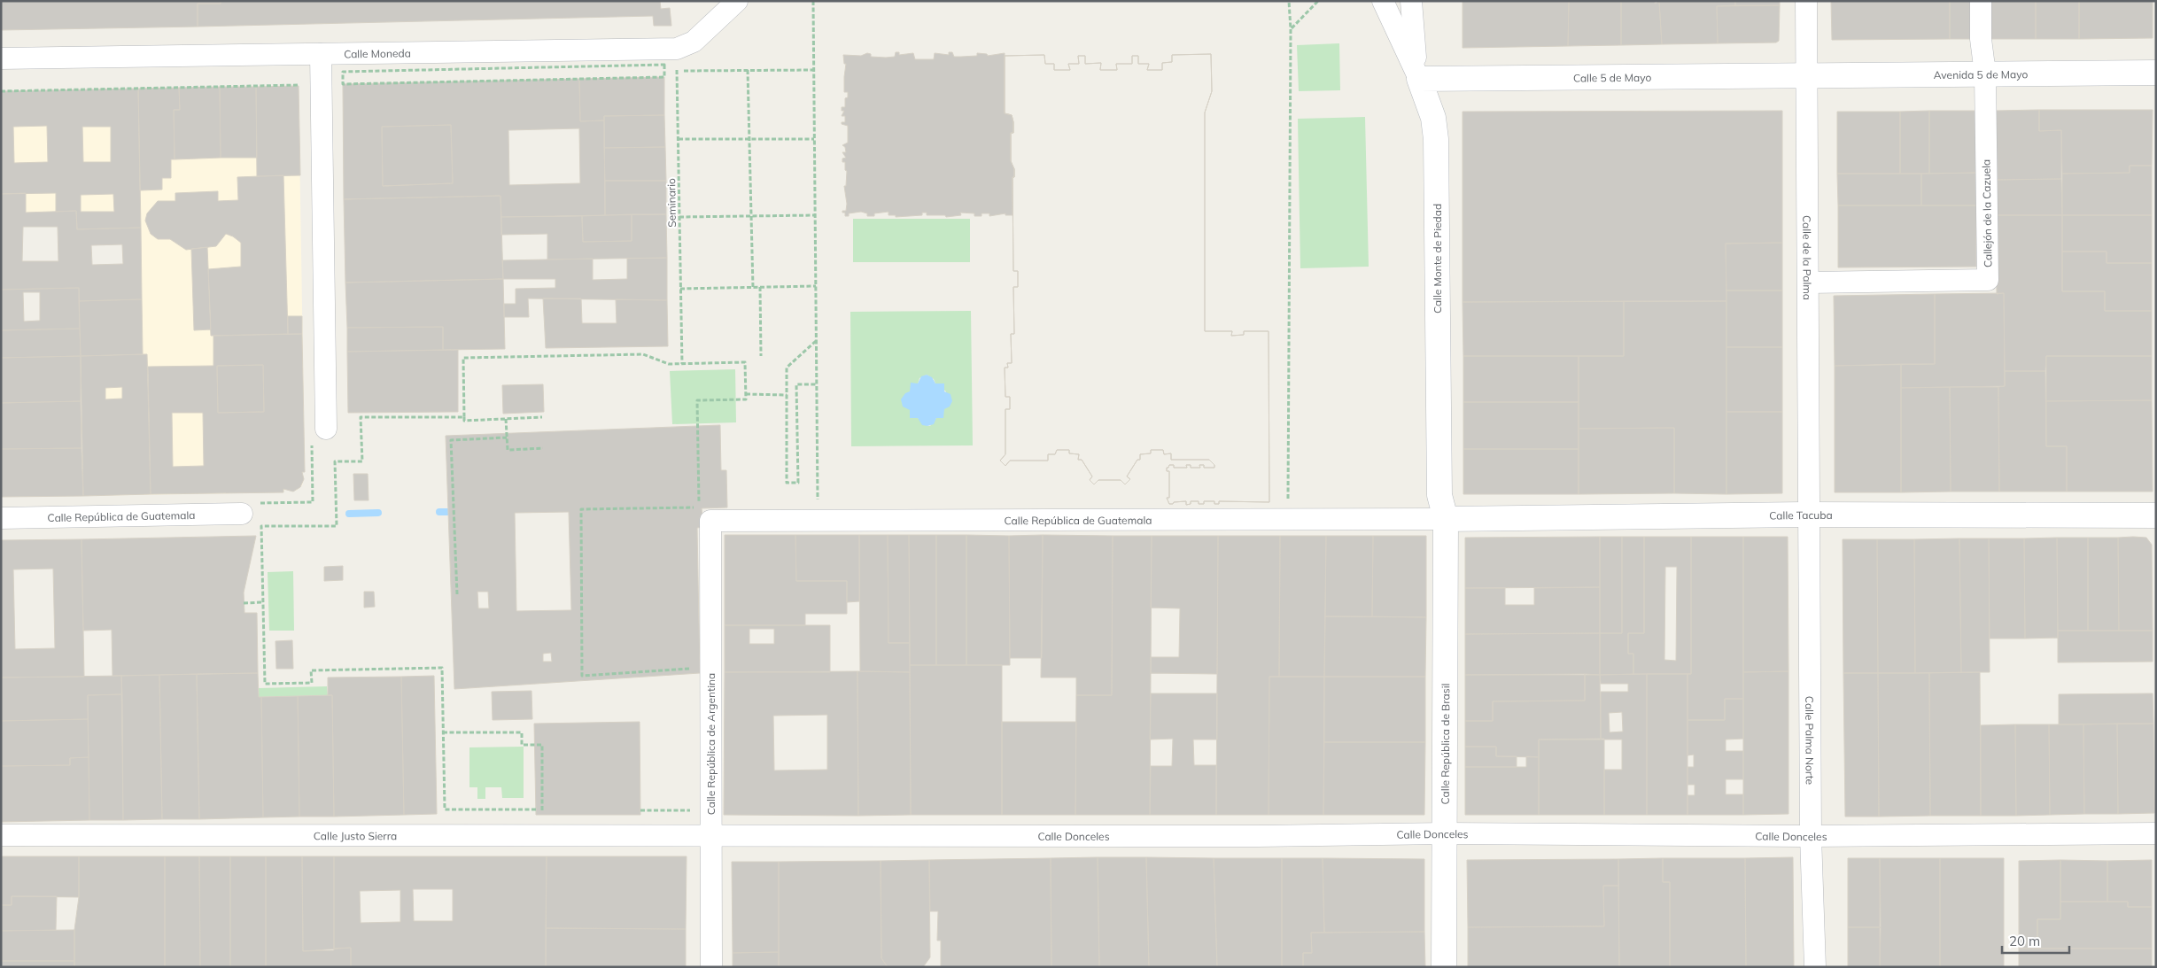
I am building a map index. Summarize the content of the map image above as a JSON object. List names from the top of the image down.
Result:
{
  "streets": {
    "street": [
      "Calle Moneda",
      "Avenida 5 de Mayo",
      "Calle 5 de Mayo",
      "Callejón de la Cazuela",
      "Calle de la Palma",
      "Calle Monte de Piedad",
      "Calle Tacuba",
      "Calle República de Guatemala",
      "Calle Palma Norte",
      "Calle República de Brasil",
      "Calle República de Argentina",
      "Calle Donceles",
      "Calle Justo Sierra"
    ],
    "path": ["Seminario"]
  },
  "crossings": [
    ["Calle Moneda", "Seminario"],
    ["Avenida 5 de Mayo", "Calle 5 de Mayo"],
    ["Avenida 5 de Mayo", "Callejón de la Cazuela"],
    ["Avenida 5 de Mayo", "Calle de la Palma"],
    ["Calle 5 de Mayo", "Calle de la Palma"],
    ["Calle 5 de Mayo", "Calle Monte de Piedad"],
    ["Callejón de la Cazuela", "Calle de la Palma"],
    ["Calle de la Palma", "Calle Tacuba"],
    ["Calle de la Palma", "Calle Palma Norte"],
    ["Calle Monte de Piedad", "Calle Tacuba"],
    ["Calle Monte de Piedad", "Calle República de Guatemala"],
    ["Calle Monte de Piedad", "Calle República de Brasil"],
    ["Calle Tacuba", "Calle República de Guatemala"],
    ["Calle Tacuba", "Calle Palma Norte"],
    ["Calle Tacuba", "Calle República de Brasil"],
    ["Calle República de Guatemala", "Calle República de Brasil"],
    ["Calle República de Guatemala", "Calle República de Argentina"],
    ["Calle Palma Norte", "Calle Donceles"],
    ["Calle República de Brasil", "Calle Donceles"],
    ["Calle República de Argentina", "Calle Donceles"],
    ["Calle República de Argentina", "Calle Justo Sierra"],
    ["Calle Donceles", "Calle Justo Sierra"]
  ],
  "scale_bar": "20 m"
}
